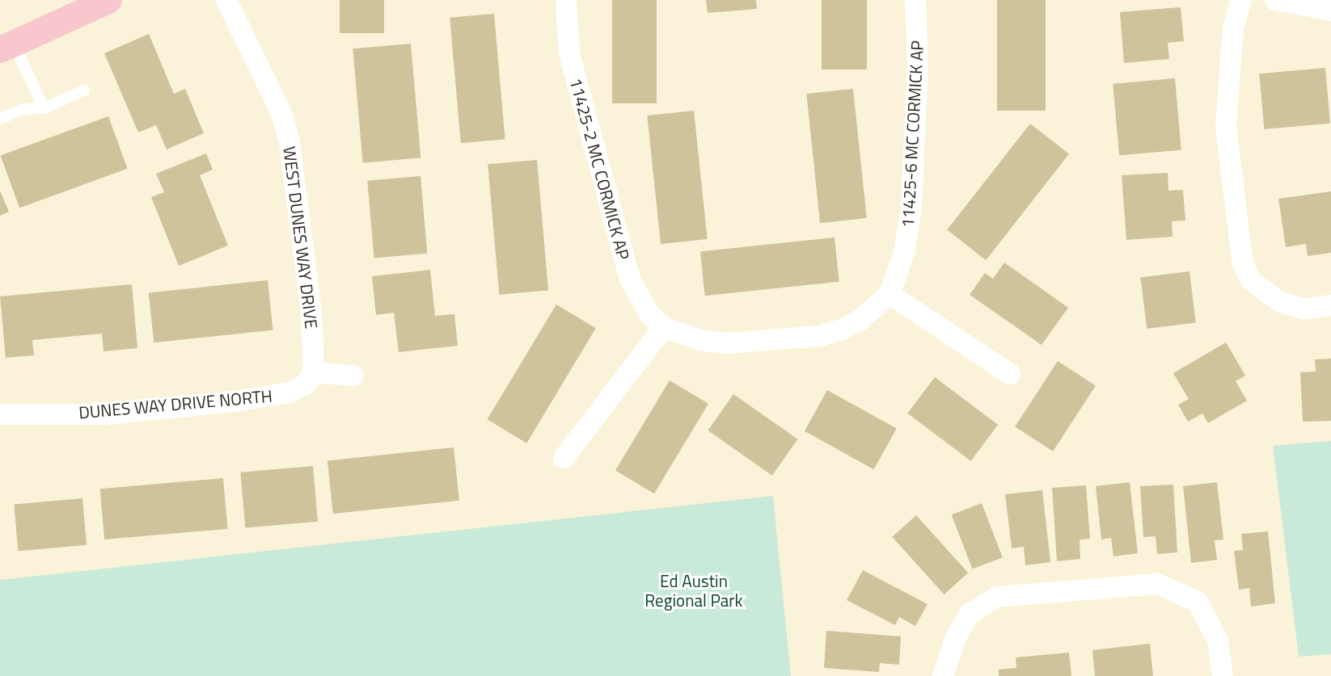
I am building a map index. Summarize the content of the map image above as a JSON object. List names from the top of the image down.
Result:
{
  "streets": {
    "street": [
      "11425-6 MC CORMICK AP",
      "11425-2 MC CORMICK AP",
      "WEST DUNES WAY DRIVE",
      "DUNES WAY DRIVE NORTH"
    ]
  },
  "crossings": [
    ["WEST DUNES WAY DRIVE", "DUNES WAY DRIVE NORTH"]
  ],
  "parks": ["Ed Austin Regional Park"]
}
